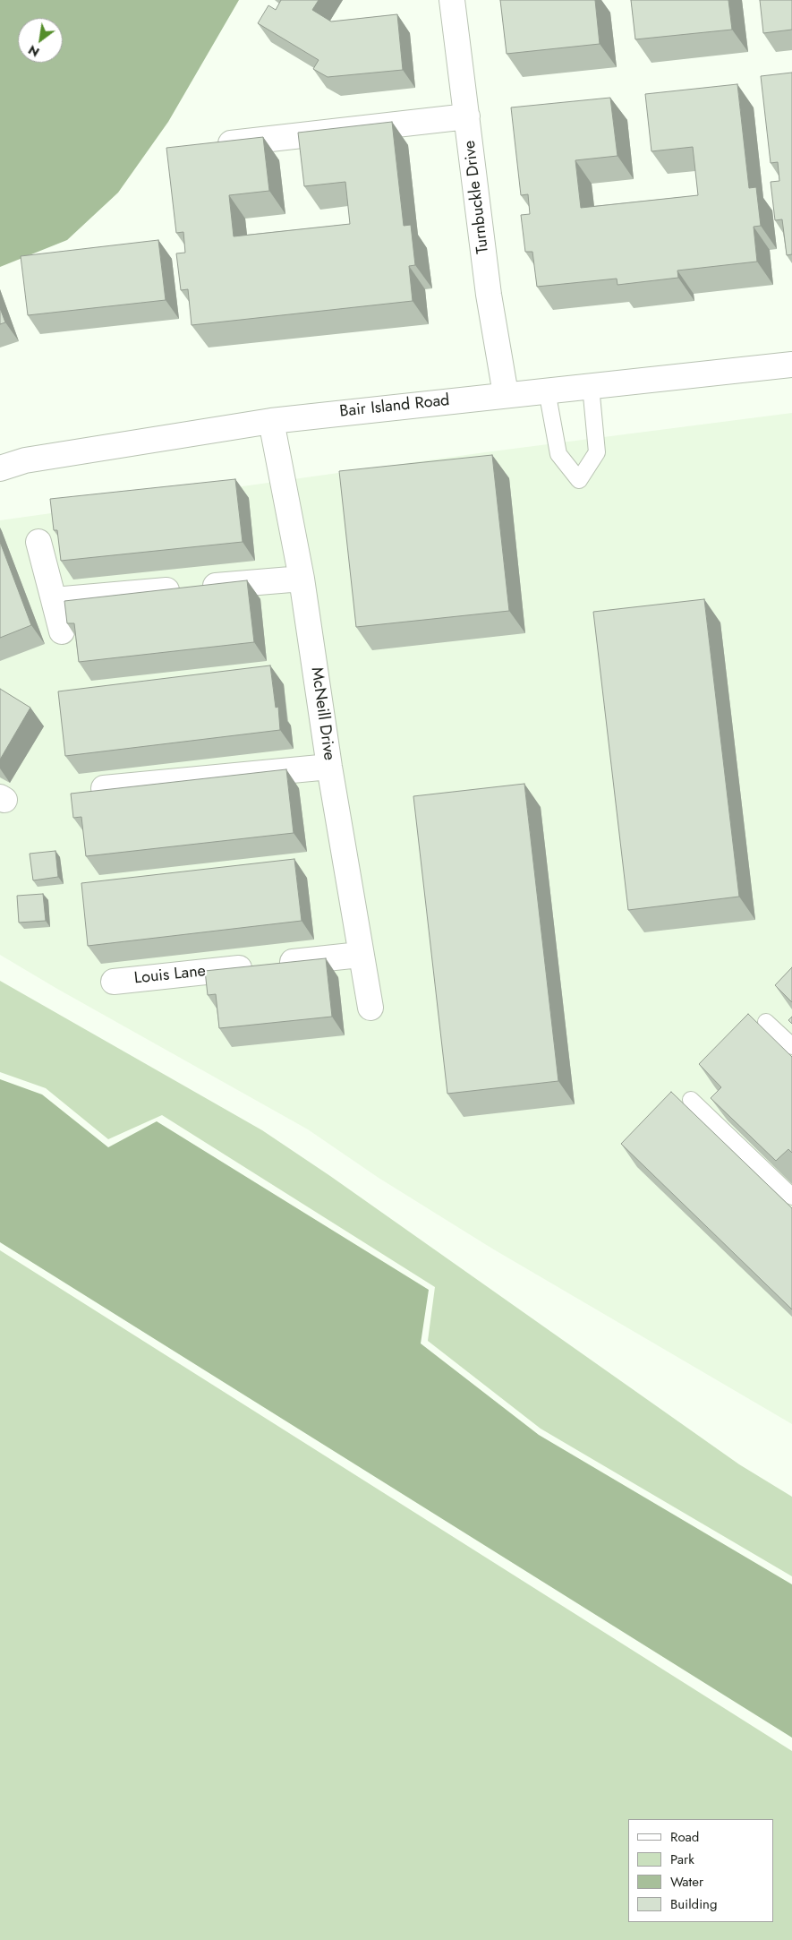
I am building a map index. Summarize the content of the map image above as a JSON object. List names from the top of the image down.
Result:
{
  "streets": {
    "street": [
      "Turnbuckle Drive",
      "Bair Island Road",
      "McNeill Drive",
      "Louis Lane"
    ]
  },
  "crossings": [
    ["Turnbuckle Drive", "Bair Island Road"],
    ["Bair Island Road", "McNeill Drive"],
    ["McNeill Drive", "Louis Lane"]
  ],
  "legend": [
    "Road",
    "Park",
    "Water",
    "Building"
  ],
  "north": "bottom left"
}
